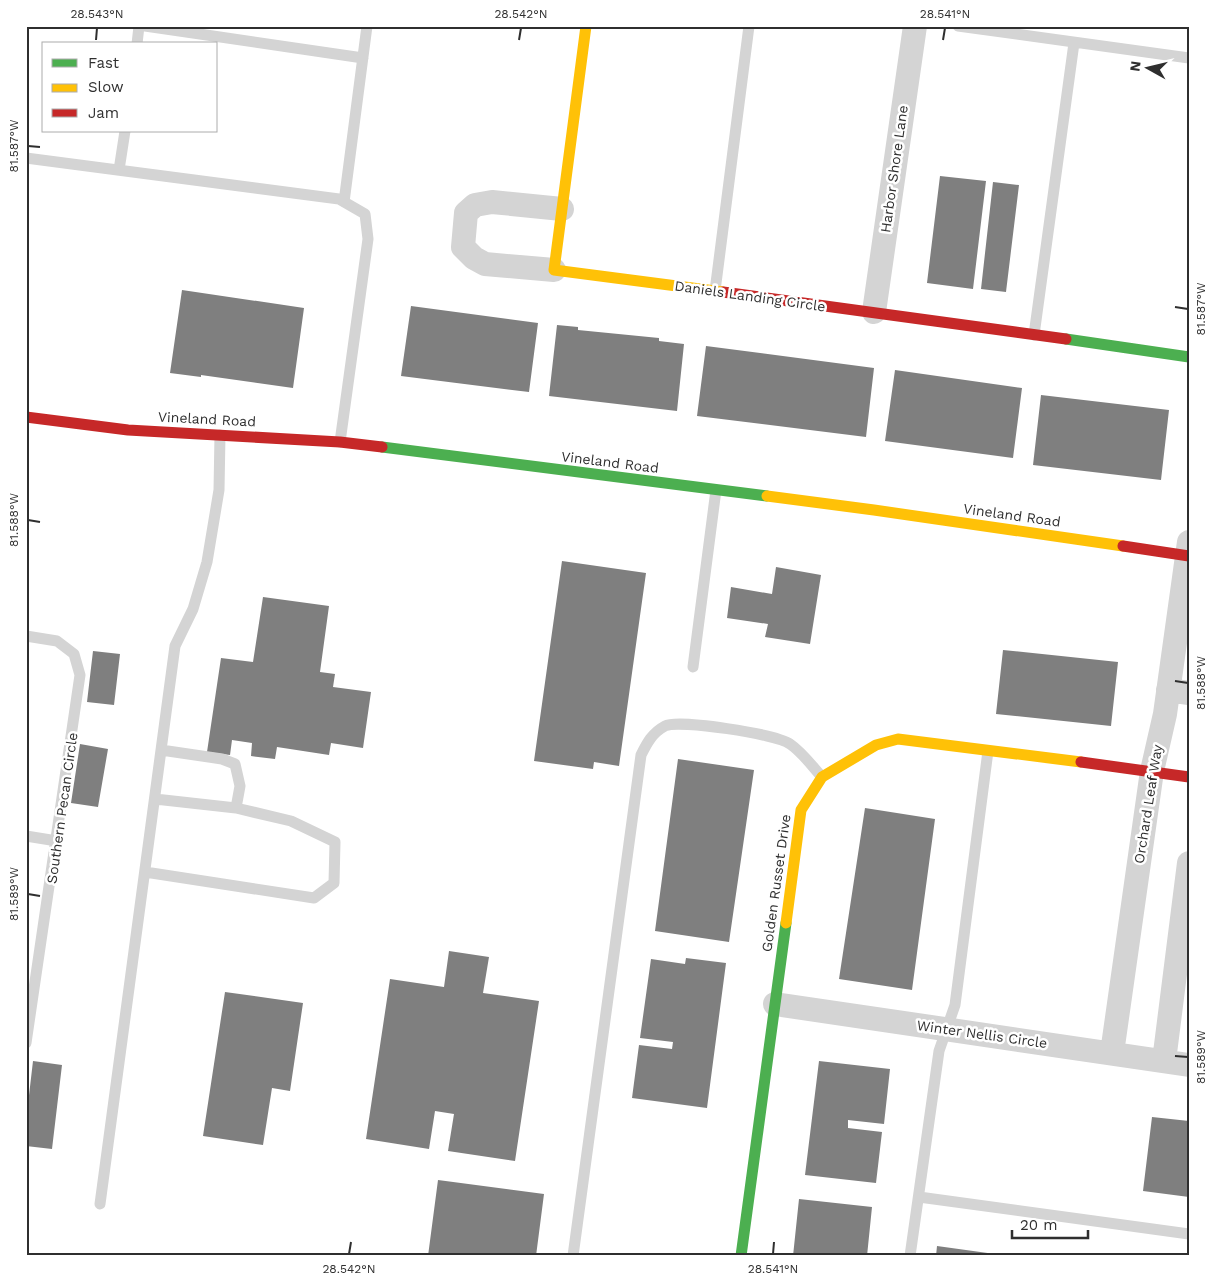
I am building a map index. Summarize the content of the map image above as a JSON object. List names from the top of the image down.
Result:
{
  "streets": {
    "street": [
      "Harbor Shore Lane",
      "Daniels Landing Circle",
      "Vineland Road",
      "Orchard Leaf Way",
      "Golden Russet Drive",
      "Winter Nellis Circle"
    ],
    "lane": ["Southern Pecan Circle"]
  },
  "crossings": [
    ["Harbor Shore Lane", "Daniels Landing Circle"],
    ["Vineland Road", "Orchard Leaf Way"],
    ["Orchard Leaf Way", "Golden Russet Drive"],
    ["Orchard Leaf Way", "Winter Nellis Circle"],
    ["Golden Russet Drive", "Winter Nellis Circle"]
  ],
  "legend": ["Fast", "Slow", "Jam"],
  "scale_bar": "20 m",
  "north": "left",
  "coordinates": [
    "28.543°N",
    "28.542°N",
    "28.541°N",
    "81.587°W",
    "81.588°W",
    "81.589°W"
  ]
}
